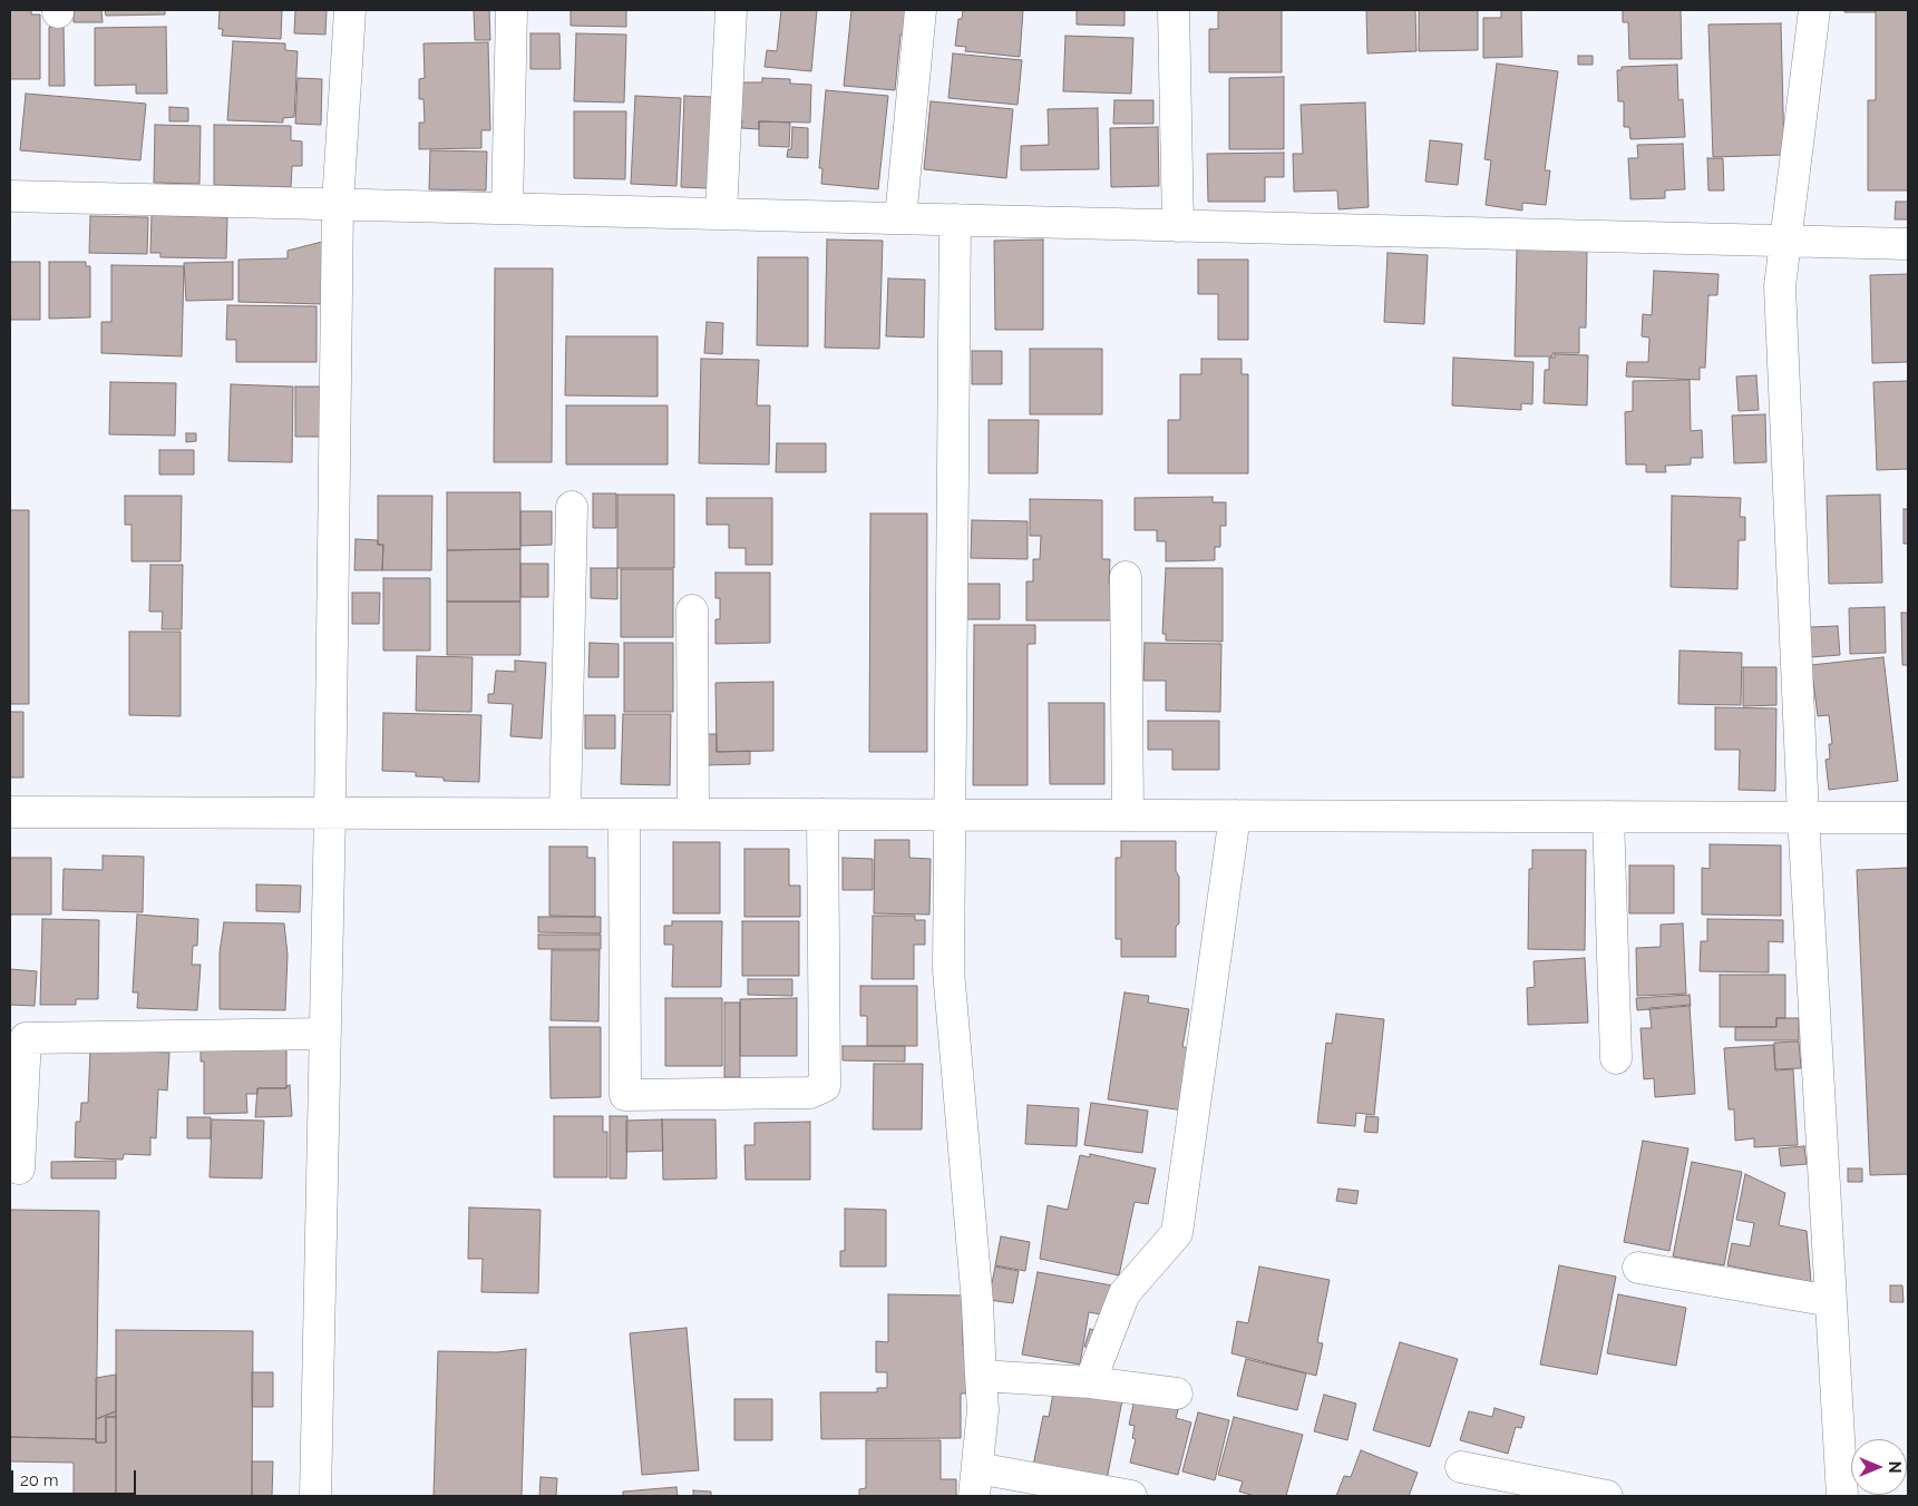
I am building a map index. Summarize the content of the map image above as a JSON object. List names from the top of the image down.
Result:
{
  "scale_bar": "20 m",
  "north": "right"
}
